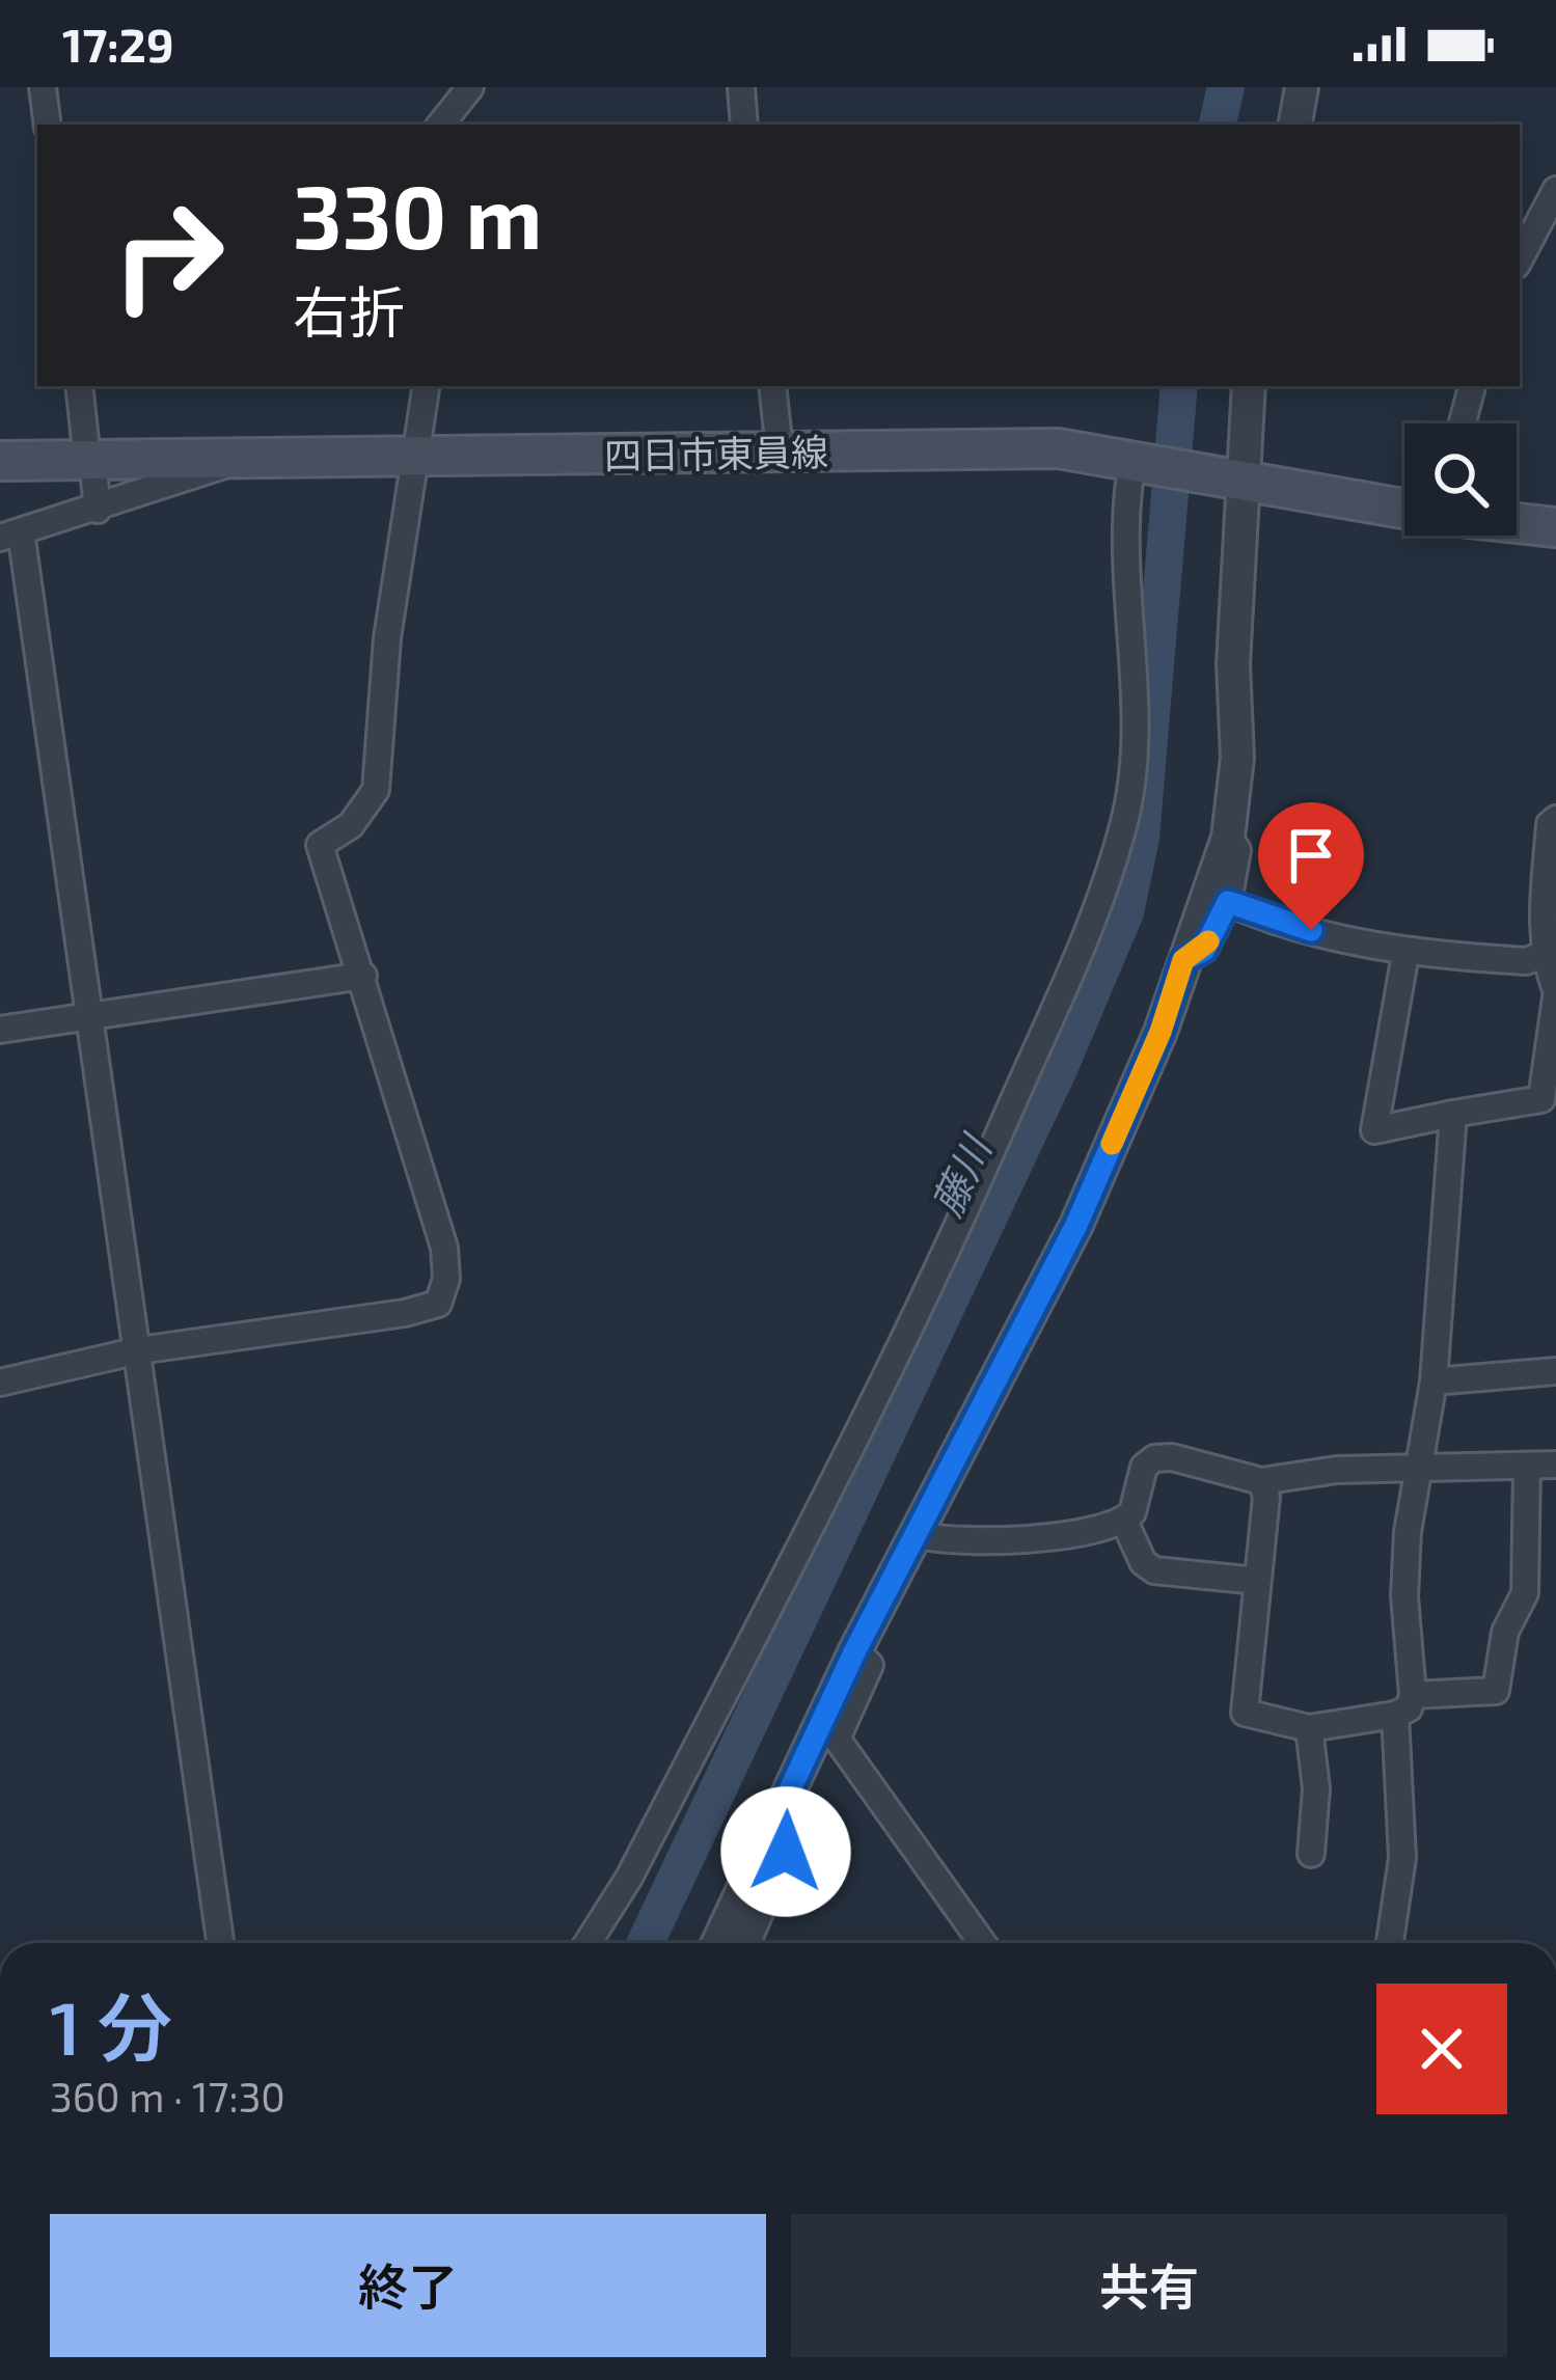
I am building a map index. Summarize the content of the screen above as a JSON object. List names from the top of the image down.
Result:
{
  "streets": {
    "main road": ["四日市東員線"]
  },
  "water": ["藤川"],
  "page": {
    "status": "17:29",
    "turn": ["330 m", "右折"],
    "heading": ["1 分", "360 m · 17:30"],
    "buttons": ["終了", "共有"]
  }
}
